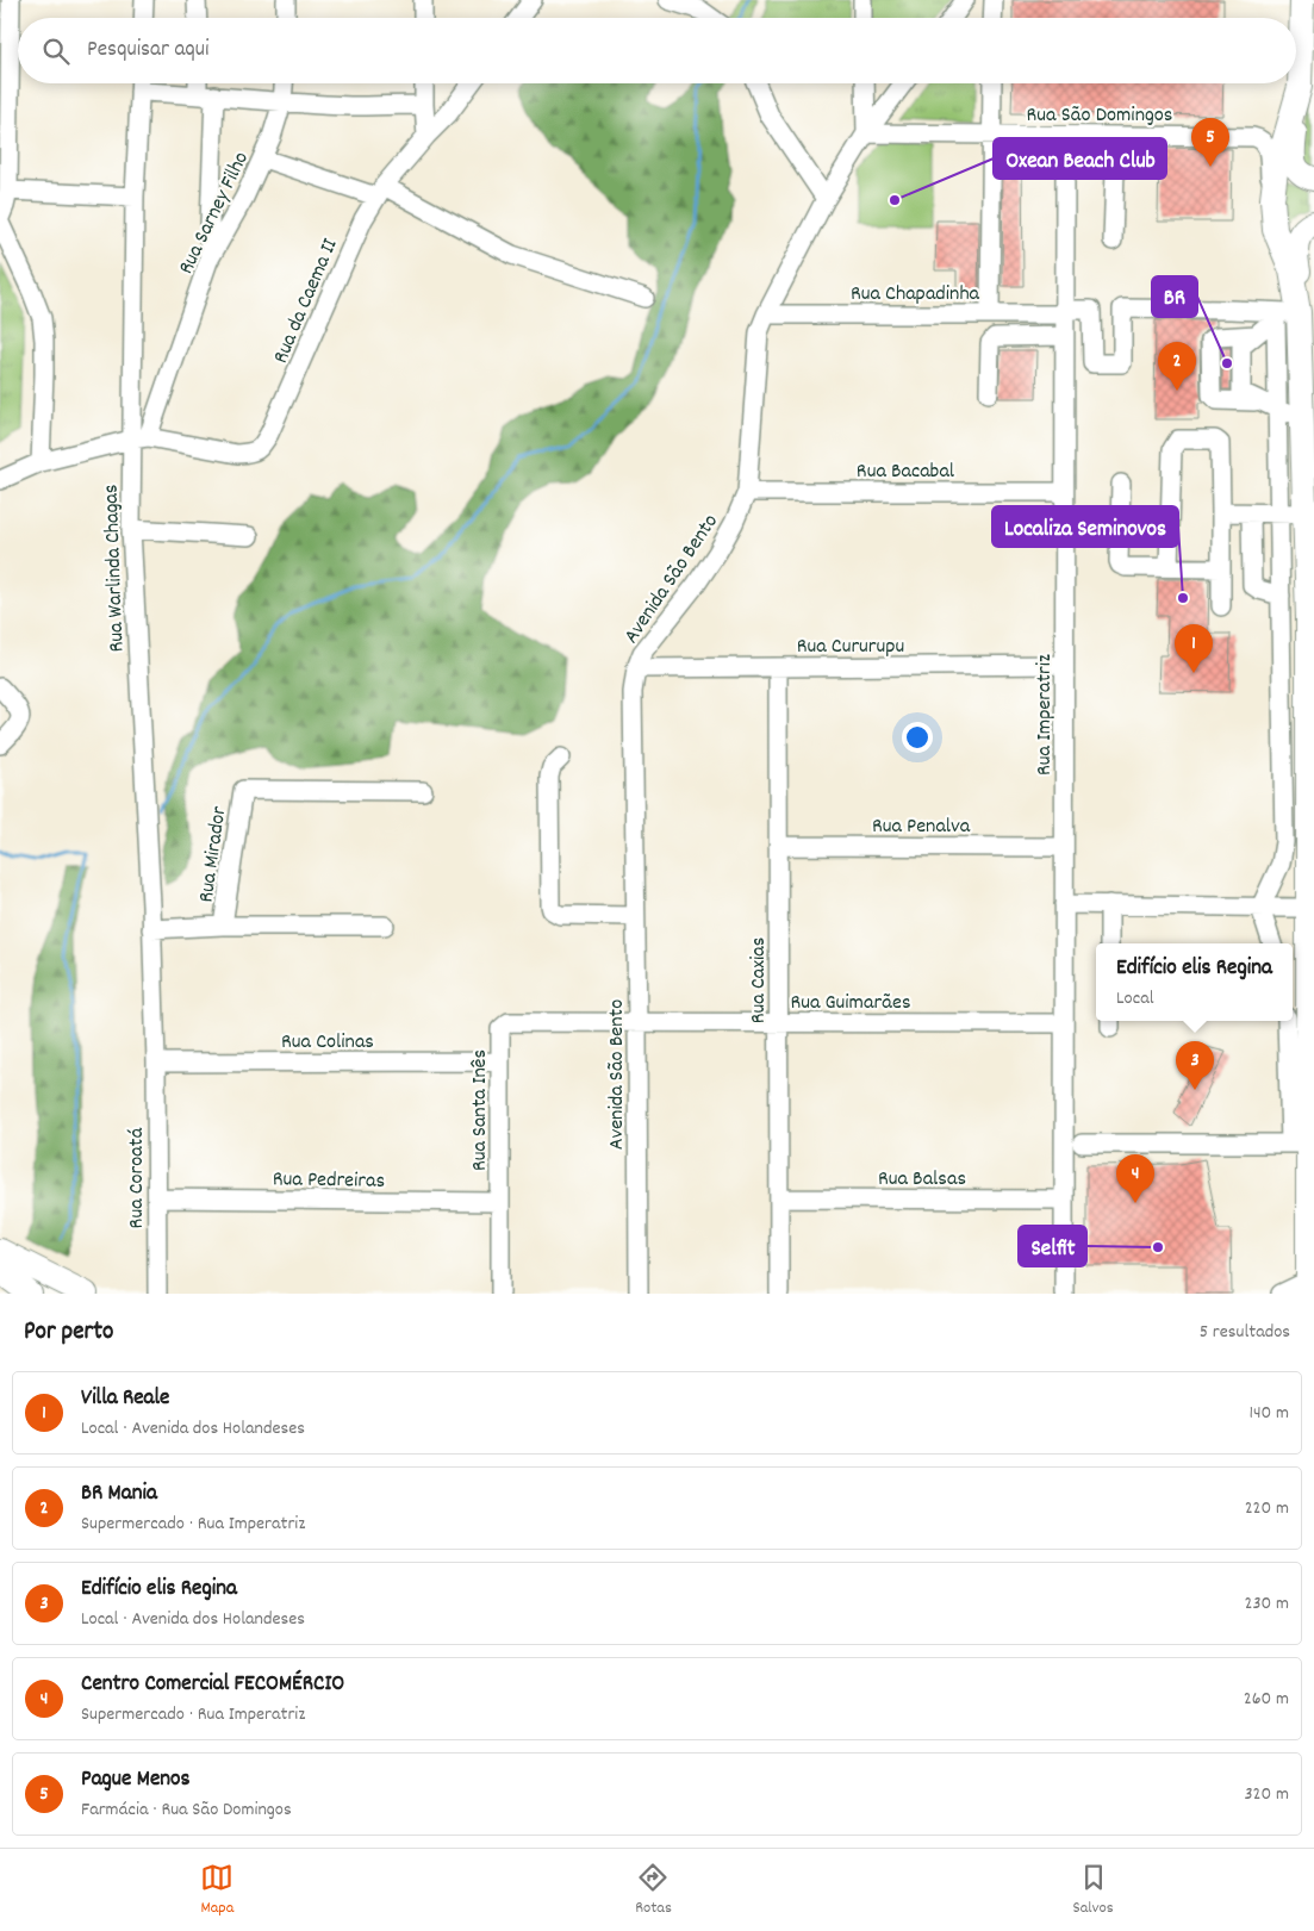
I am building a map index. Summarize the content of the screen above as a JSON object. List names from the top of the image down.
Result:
{
  "streets": {
    "street": [
      "Rua São Domingos",
      "Rua Sarney Filho",
      "Rua Chapadinha",
      "Rua da Caema II",
      "Rua Bacabal",
      "Rua Warlinda Chagas",
      "Avenida São Bento",
      "Rua Cururupu",
      "Rua Imperatriz",
      "Rua Penalva",
      "Rua Mirador",
      "Rua Caxias",
      "Rua Guimarães",
      "Rua Colinas",
      "Rua Santa Inês",
      "Rua Balsas",
      "Rua Coroatá",
      "Rua Pedreiras"
    ]
  },
  "crossings": [
    ["Rua São Domingos", "Avenida São Bento"],
    ["Rua São Domingos", "Rua Imperatriz"],
    ["Rua Sarney Filho", "Rua da Caema II"],
    ["Rua Sarney Filho", "Rua Warlinda Chagas"],
    ["Rua Chapadinha", "Avenida São Bento"],
    ["Rua Chapadinha", "Rua Imperatriz"],
    ["Rua da Caema II", "Rua Warlinda Chagas"],
    ["Rua Bacabal", "Avenida São Bento"],
    ["Rua Bacabal", "Rua Imperatriz"],
    ["Rua Warlinda Chagas", "Rua Mirador"],
    ["Rua Warlinda Chagas", "Rua Colinas"],
    ["Rua Warlinda Chagas", "Rua Coroatá"],
    ["Avenida São Bento", "Rua Cururupu"],
    ["Avenida São Bento", "Rua Guimarães"],
    ["Avenida São Bento", "Rua Santa Inês"],
    ["Rua Cururupu", "Rua Imperatriz"],
    ["Rua Cururupu", "Rua Caxias"],
    ["Rua Imperatriz", "Rua Penalva"],
    ["Rua Imperatriz", "Rua Guimarães"],
    ["Rua Imperatriz", "Rua Balsas"],
    ["Rua Penalva", "Rua Caxias"],
    ["Rua Caxias", "Rua Guimarães"],
    ["Rua Caxias", "Rua Balsas"],
    ["Rua Guimarães", "Rua Santa Inês"],
    ["Rua Colinas", "Rua Santa Inês"],
    ["Rua Colinas", "Rua Coroatá"],
    ["Rua Santa Inês", "Rua Pedreiras"],
    ["Rua Coroatá", "Rua Pedreiras"]
  ],
  "places": [
    "Oxean Beach Club",
    "BR",
    "Localiza Seminovos",
    "Selfit"
  ],
  "page": {
    "search": "Pesquisar aqui",
    "pins": [
      "5",
      "2",
      "1",
      "3",
      "4"
    ],
    "popup": ["Edifício elis Regina", "Local"],
    "heading": ["Por perto", "5 resultados"],
    "list": [
      {
        "mark": "1",
        "name": "Villa Reale",
        "note": "Local · Avenida dos Holandeses",
        "value": "140 m"
      },
      {
        "mark": "2",
        "name": "BR Mania",
        "note": "Supermercado · Rua Imperatriz",
        "value": "220 m"
      },
      {
        "mark": "3",
        "name": "Edifício elis Regina",
        "note": "Local · Avenida dos Holandeses",
        "value": "230 m"
      },
      {
        "mark": "4",
        "name": "Centro Comercial FECOMÉRCIO",
        "note": "Supermercado · Rua Imperatriz",
        "value": "260 m"
      },
      {
        "mark": "5",
        "name": "Pague Menos",
        "note": "Farmácia · Rua São Domingos",
        "value": "320 m"
      }
    ],
    "nav": ["Mapa", "Rotas", "Salvos"]
  }
}
